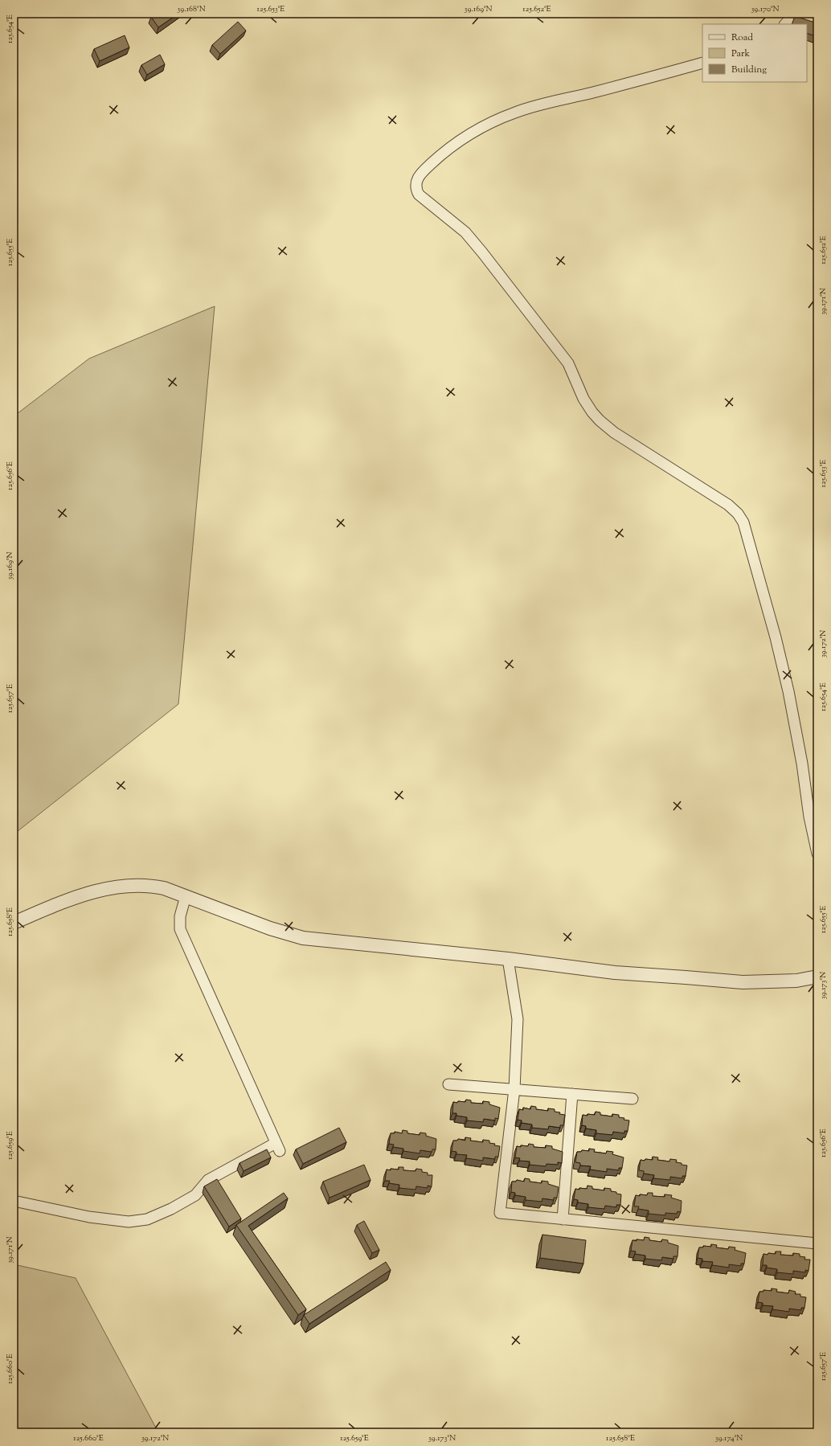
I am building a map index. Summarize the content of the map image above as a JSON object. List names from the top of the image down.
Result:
{
  "legend": ["Road", "Park", "Building"],
  "coordinates": [
    "39.168°N",
    "125.653°E",
    "39.169°N",
    "125.652°E",
    "39.170°N",
    "125.654°E",
    "125.655°E",
    "39.171°N",
    "125.656°E",
    "39.172°N",
    "125.657°E",
    "125.658°E",
    "39.173°N",
    "125.659°E",
    "125.660°E",
    "39.174°N"
  ]
}
